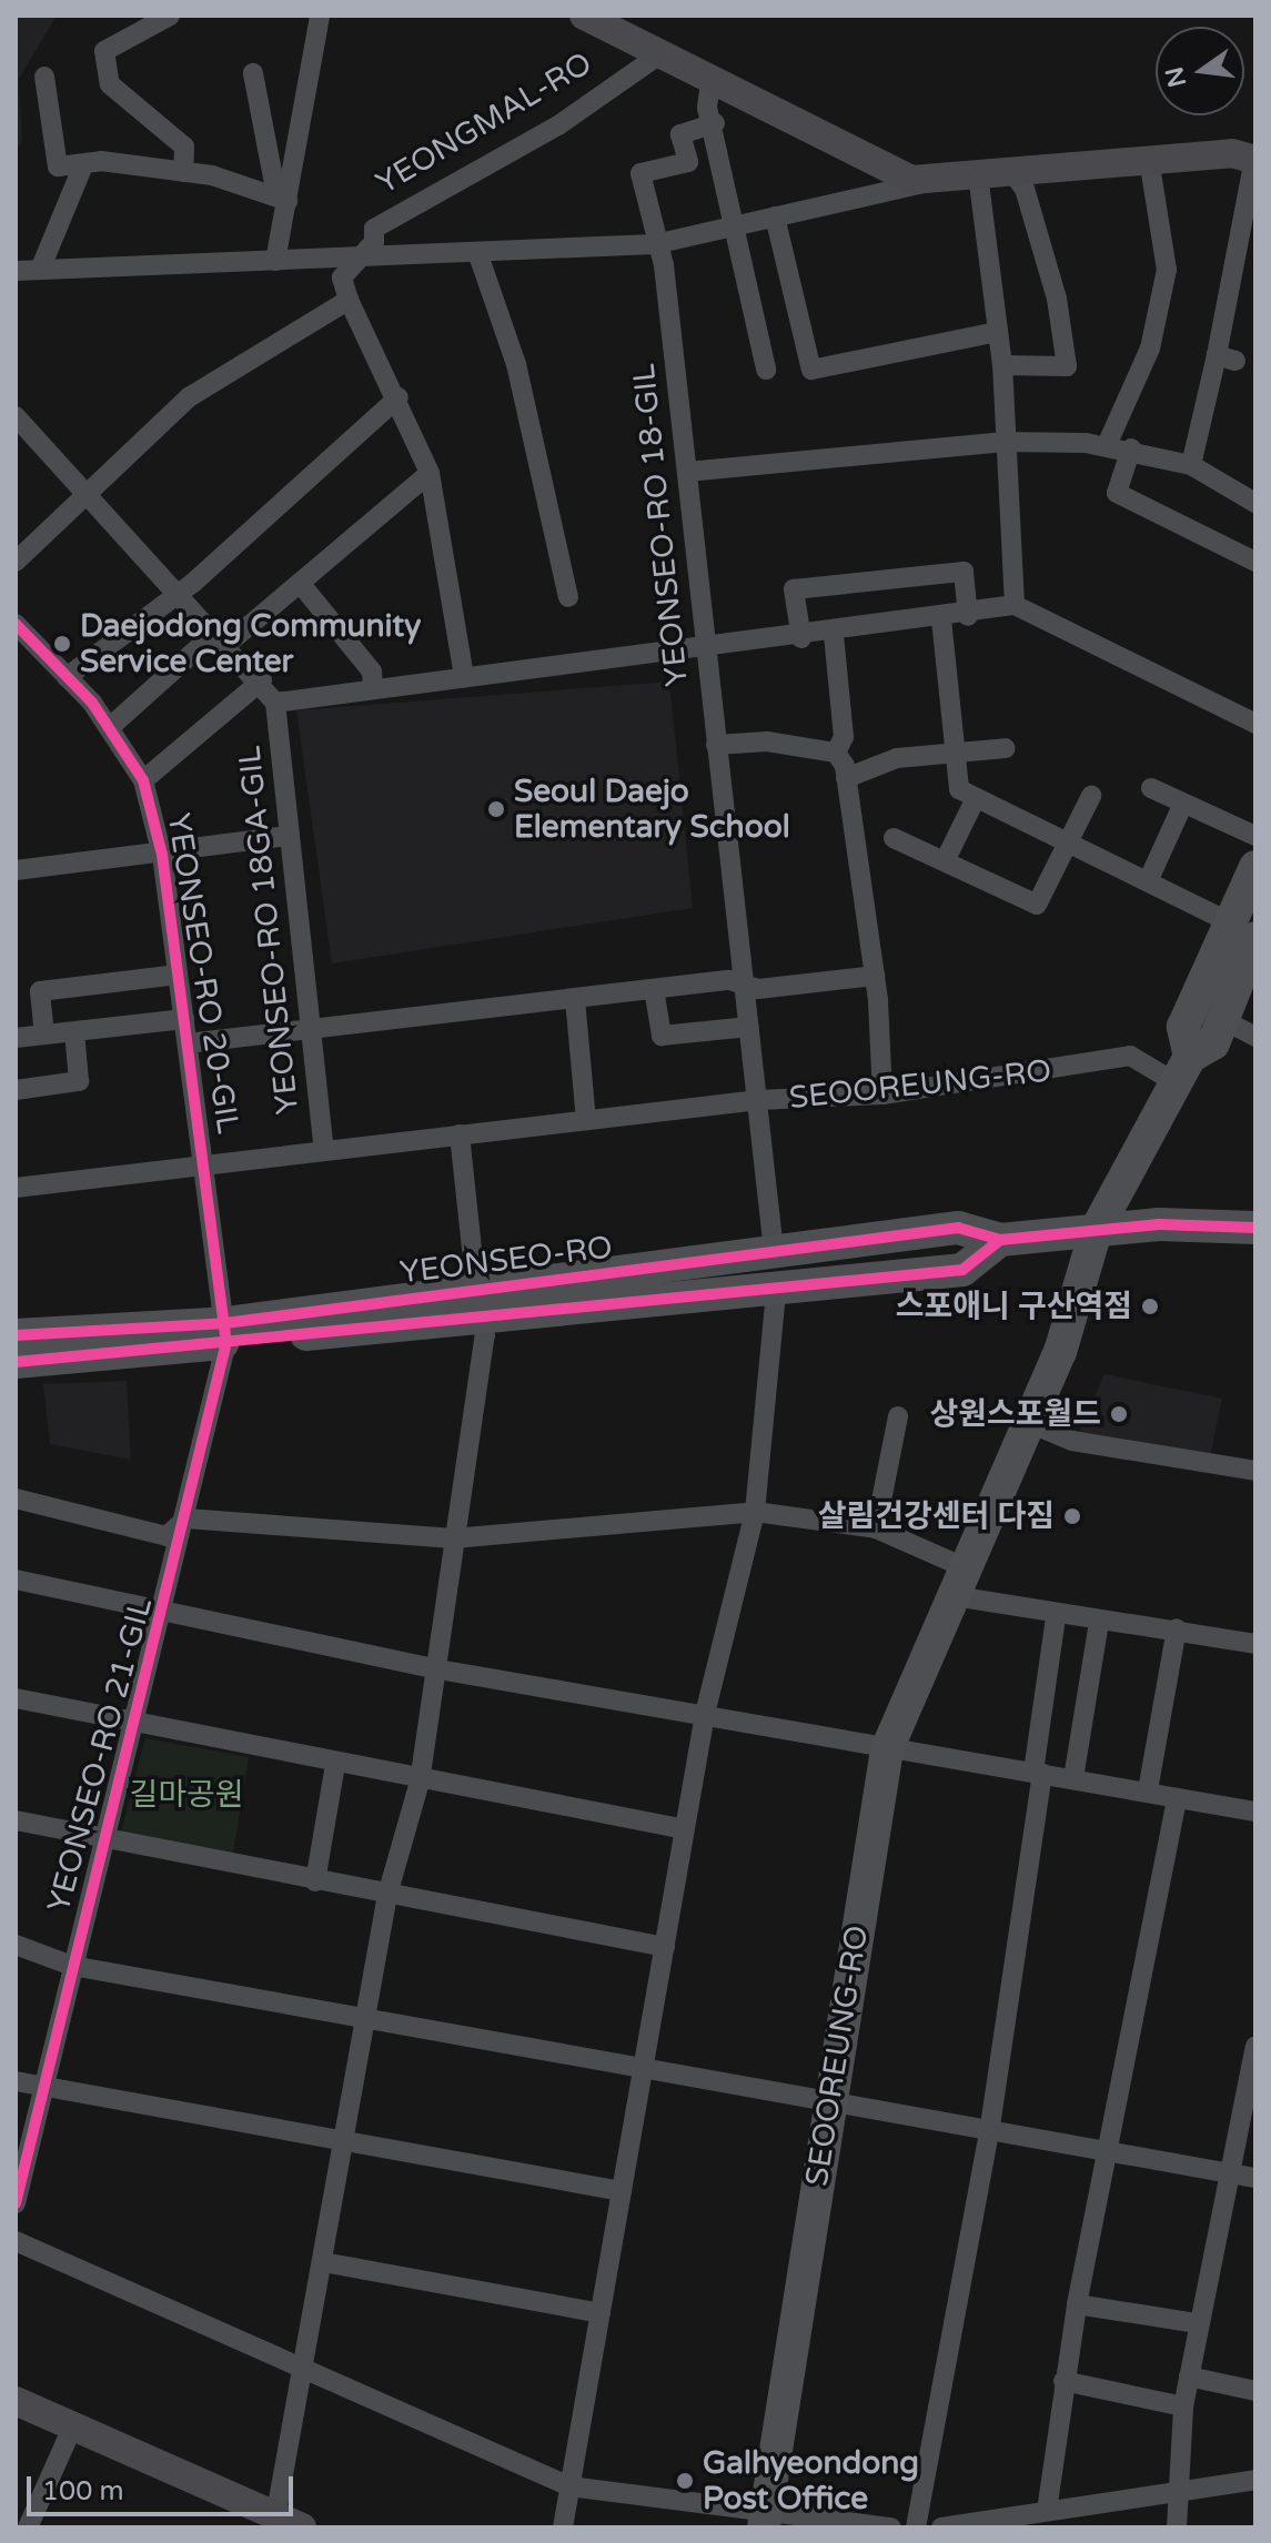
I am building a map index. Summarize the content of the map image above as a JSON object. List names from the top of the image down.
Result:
{
  "streets": {
    "main road": ["SEOOREUNG-RO", "YEONSEO-RO"],
    "street": [
      "YEONGMAL-RO",
      "YEONSEO-RO 18-GIL",
      "YEONSEO-RO 18GA-GIL",
      "YEONSEO-RO 20-GIL",
      "YEONSEO-RO 21-GIL"
    ]
  },
  "crossings": [
    ["YEONSEO-RO 18-GIL", "YEONSEO-RO 18GA-GIL"],
    ["YEONSEO-RO 18-GIL", "SEOOREUNG-RO"],
    ["YEONSEO-RO 18-GIL", "YEONSEO-RO"],
    ["YEONSEO-RO 18-GIL", "YEONSEO-RO 21-GIL"],
    ["YEONSEO-RO 18GA-GIL", "YEONSEO-RO 20-GIL"],
    ["YEONSEO-RO 20-GIL", "YEONSEO-RO"],
    ["YEONSEO-RO 20-GIL", "YEONSEO-RO 21-GIL"],
    ["SEOOREUNG-RO", "YEONSEO-RO"],
    ["SEOOREUNG-RO", "YEONSEO-RO 21-GIL"],
    ["YEONSEO-RO", "YEONSEO-RO 21-GIL"]
  ],
  "parks": ["길마공원"],
  "places": [
    "Daejodong Community Service Center",
    "Seoul Daejo Elementary School",
    "스포애니 구산역점",
    "상원스포월드",
    "살림건강센터 다짐",
    "Galhyeondong Post Office"
  ],
  "scale_bar": "100 m",
  "north": "left"
}
